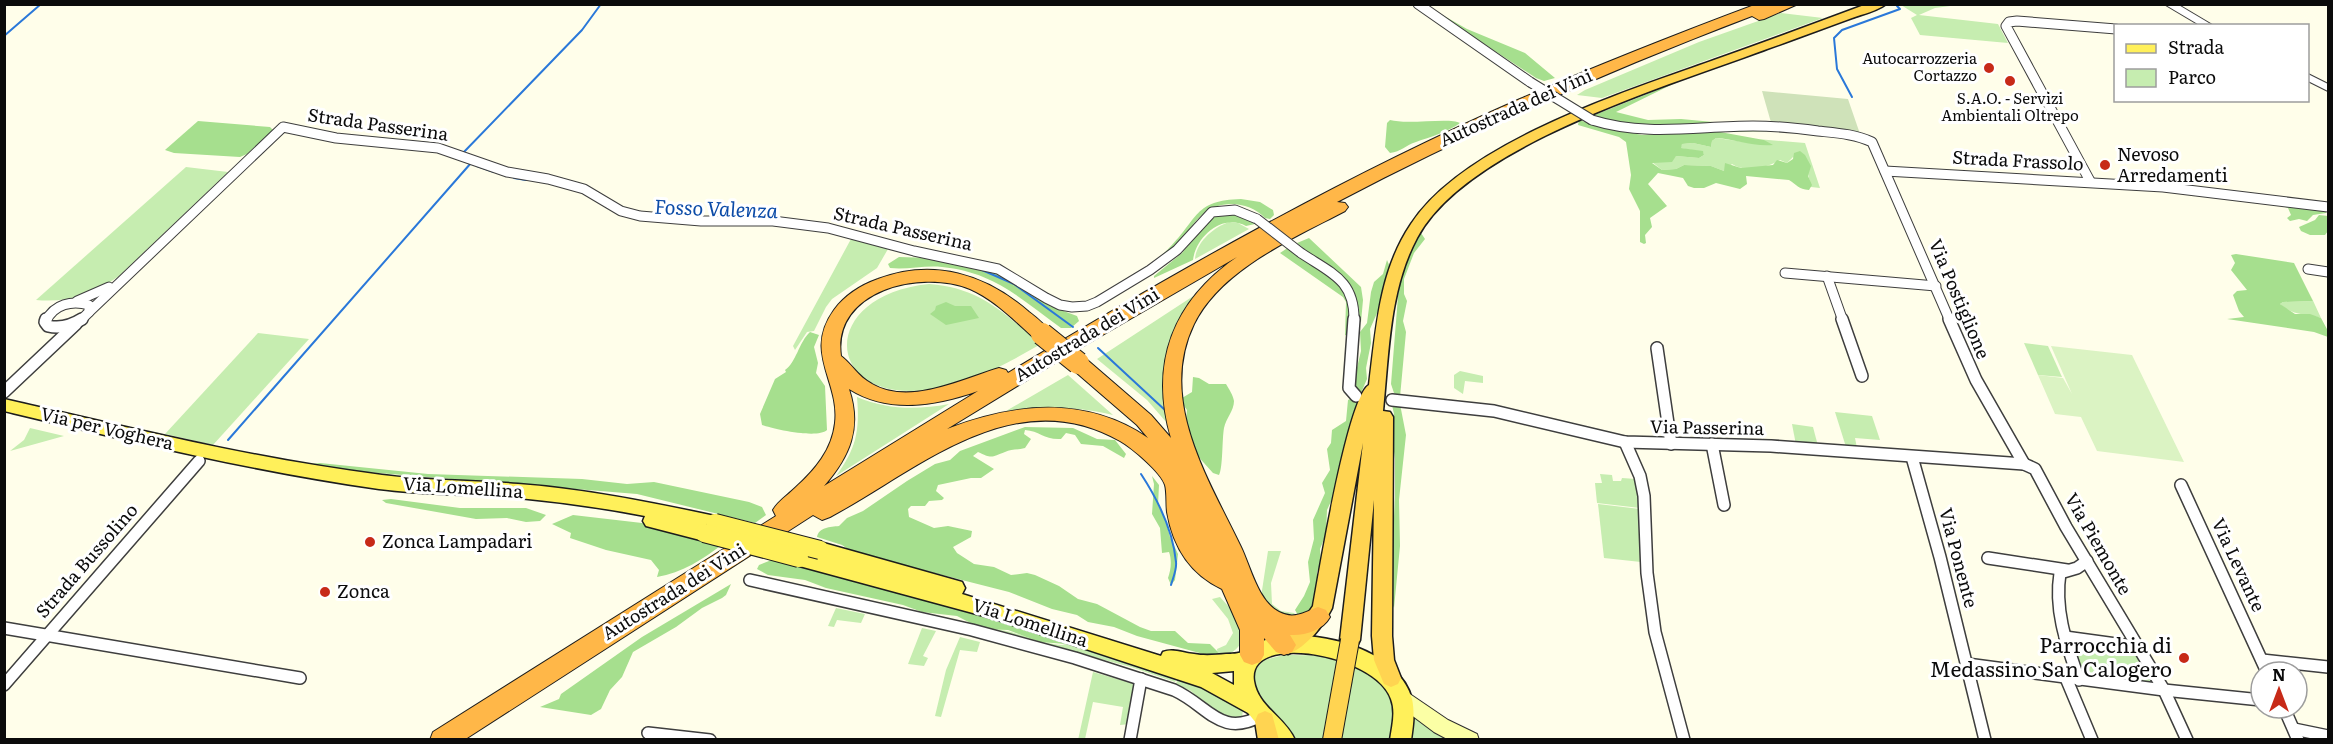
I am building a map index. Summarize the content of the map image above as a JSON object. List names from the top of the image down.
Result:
{
  "streets": {
    "highway": ["Autostrada dei Vini"],
    "main road": ["Via per Voghera", "Via Lomellina"],
    "street": [
      "Strada Passerina",
      "Strada Frassolo",
      "Via Postiglione",
      "Via Passerina",
      "Via Piemonte",
      "Via Ponente",
      "Strada Bussolino",
      "Via Levante"
    ]
  },
  "crossings": [
    ["Strada Frassolo", "Via Postiglione"],
    ["Via Postiglione", "Via Passerina"],
    ["Via Postiglione", "Via Piemonte"],
    ["Via Passerina", "Via Piemonte"],
    ["Via Passerina", "Via Ponente"],
    ["Via per Voghera", "Via Lomellina"],
    ["Via per Voghera", "Strada Bussolino"],
    ["Via Lomellina", "Strada Bussolino"]
  ],
  "water": ["Fosso Valenza"],
  "places": [
    "Autocarrozzeria Cortazzo",
    "S.A.O. - Servizi Ambientali Oltrepo",
    "Nevoso Arredamenti",
    "Zonca Lampadari",
    "Zonca",
    "Parrocchia di Medassino San Calogero"
  ],
  "legend": ["Strada", "Parco"],
  "north": "top"
}
